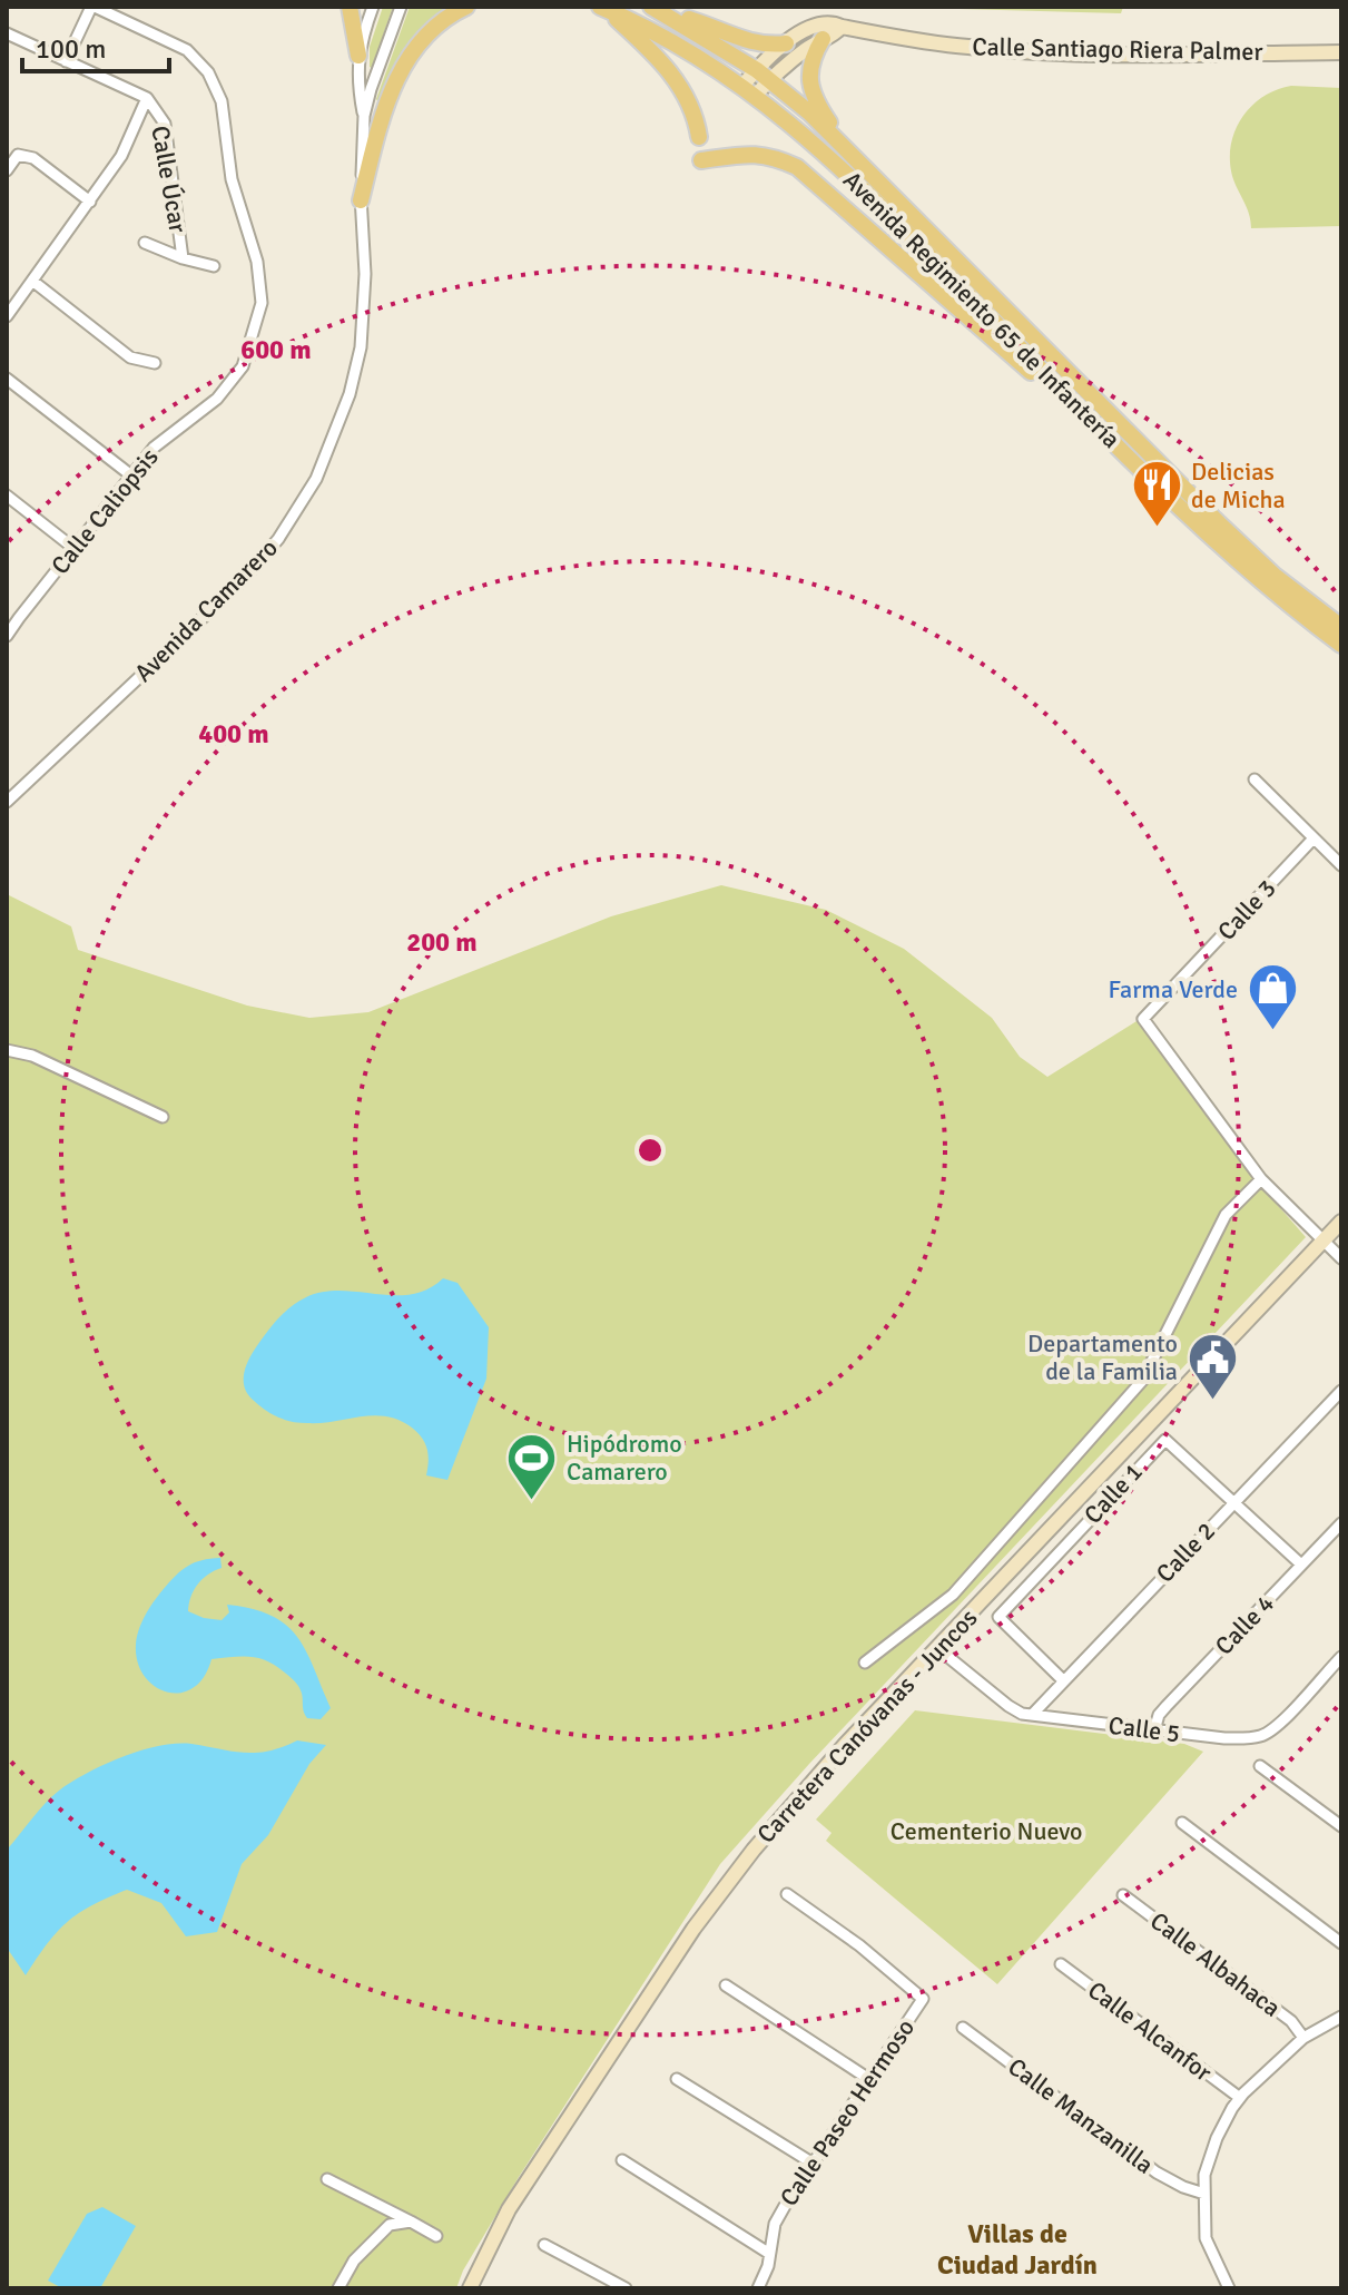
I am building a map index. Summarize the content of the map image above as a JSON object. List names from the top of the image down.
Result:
{
  "streets": {
    "main road": ["Calle Santiago Riera Palmer", "Avenida Regimiento 65 de Infantería", "Carretera Canóvanas - Juncos"],
    "street": [
      "Calle Úcar",
      "Calle Caliopsis",
      "Avenida Camarero",
      "Calle 3",
      "Calle 1",
      "Calle 2",
      "Calle 4",
      "Calle 5",
      "Calle Albahaca",
      "Calle Alcanfor",
      "Calle Paseo Hermoso",
      "Calle Manzanilla"
    ]
  },
  "crossings": [
    ["Calle Santiago Riera Palmer", "Avenida Regimiento 65 de Infantería"],
    ["Calle 1", "Calle 2"],
    ["Calle 1", "Calle 4"],
    ["Calle 2", "Calle 5"],
    ["Calle 4", "Calle 5"],
    ["Carretera Canóvanas - Juncos", "Calle 5"]
  ],
  "districts": ["Villas de Ciudad Jardín"],
  "parks": ["Cementerio Nuevo"],
  "places": {
    "restaurant": ["Delicias de Micha"],
    "shop": ["Farma Verde"],
    "public building": ["Departamento de la Familia"],
    "sports": ["Hipódromo Camarero"]
  },
  "scale_bar": "100 m",
  "rings": ["600 m", "400 m", "200 m"]
}
